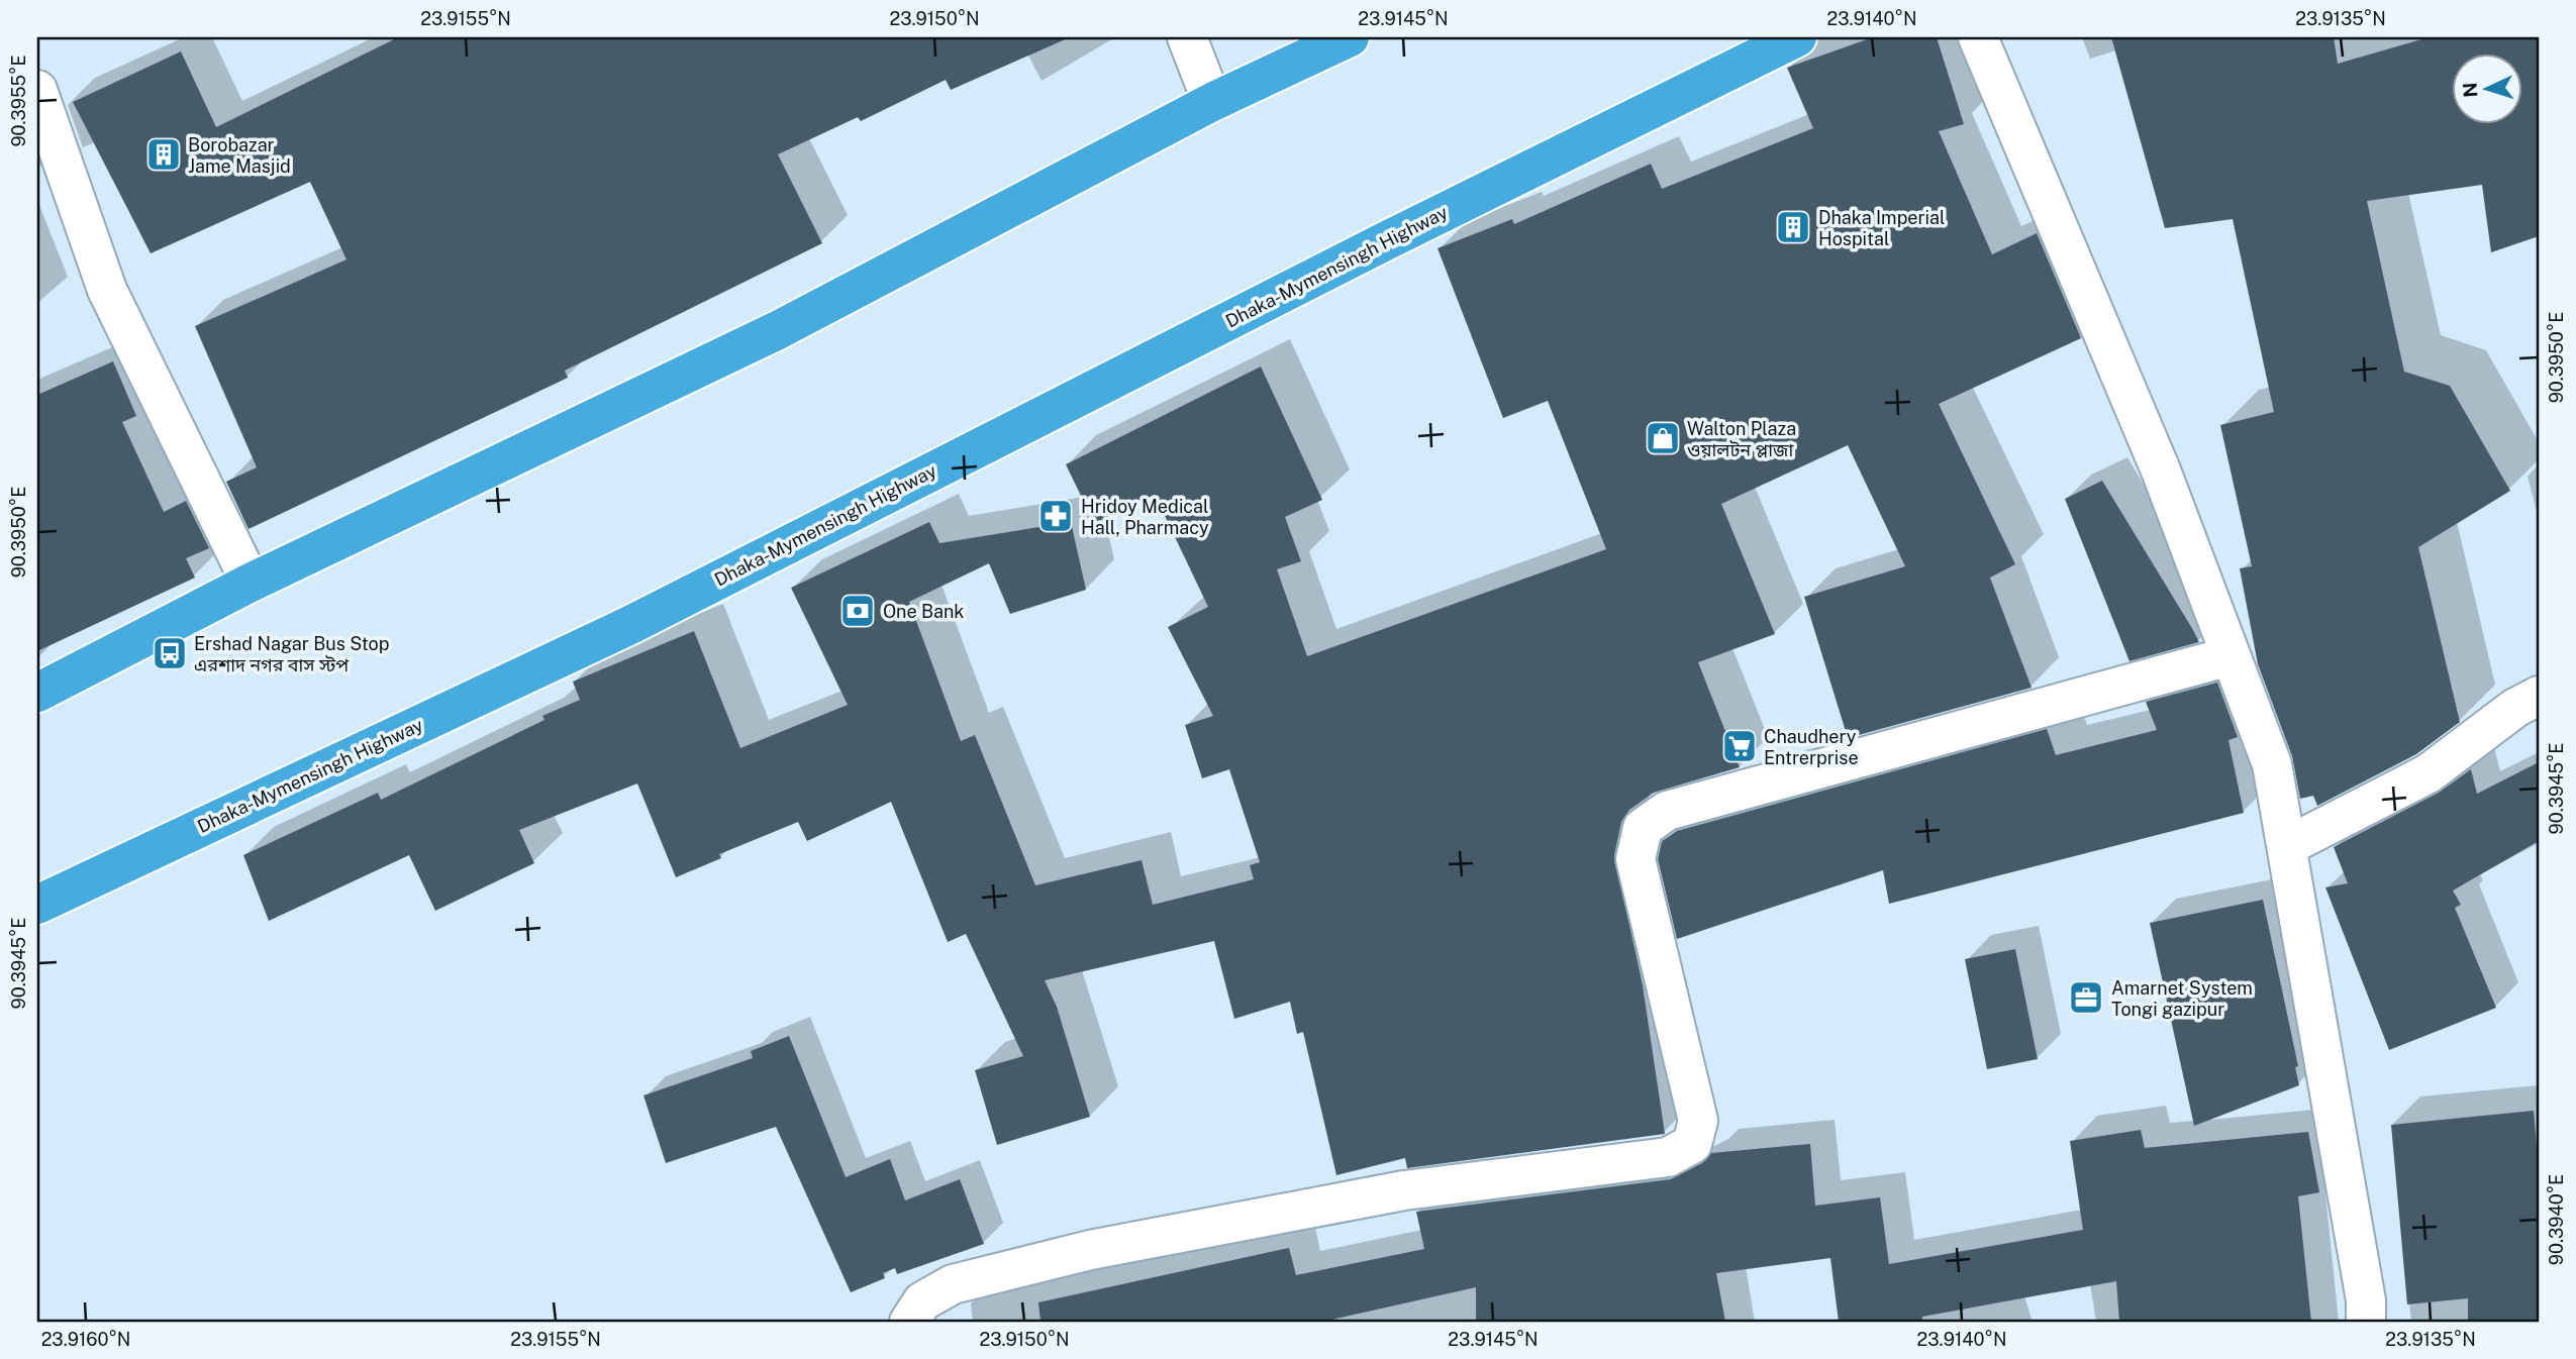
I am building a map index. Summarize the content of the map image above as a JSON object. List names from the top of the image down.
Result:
{
  "streets": {
    "highway": ["Dhaka-Mymensingh Highway"]
  },
  "places": {
    "building": ["Borobazar Jame Masjid", "Dhaka Imperial Hospital"],
    "shop": ["Walton Plaza ওয়ালটন প্লাজা"],
    "pharmacy": ["Hridoy Medical Hall, Pharmacy"],
    "bank": ["One Bank"],
    "bus stop": ["Ershad Nagar Bus Stop এরশাদ নগর বাস স্টপ"],
    "supermarket": ["Chaudhery Entrerprise"],
    "office": ["Amarnet System Tongi gazipur"]
  },
  "north": "left",
  "coordinates": [
    "23.9155°N",
    "23.9150°N",
    "23.9145°N",
    "23.9140°N",
    "23.9135°N",
    "90.3955°E",
    "90.3950°E",
    "90.3945°E",
    "90.3940°E",
    "23.9160°N"
  ]
}
